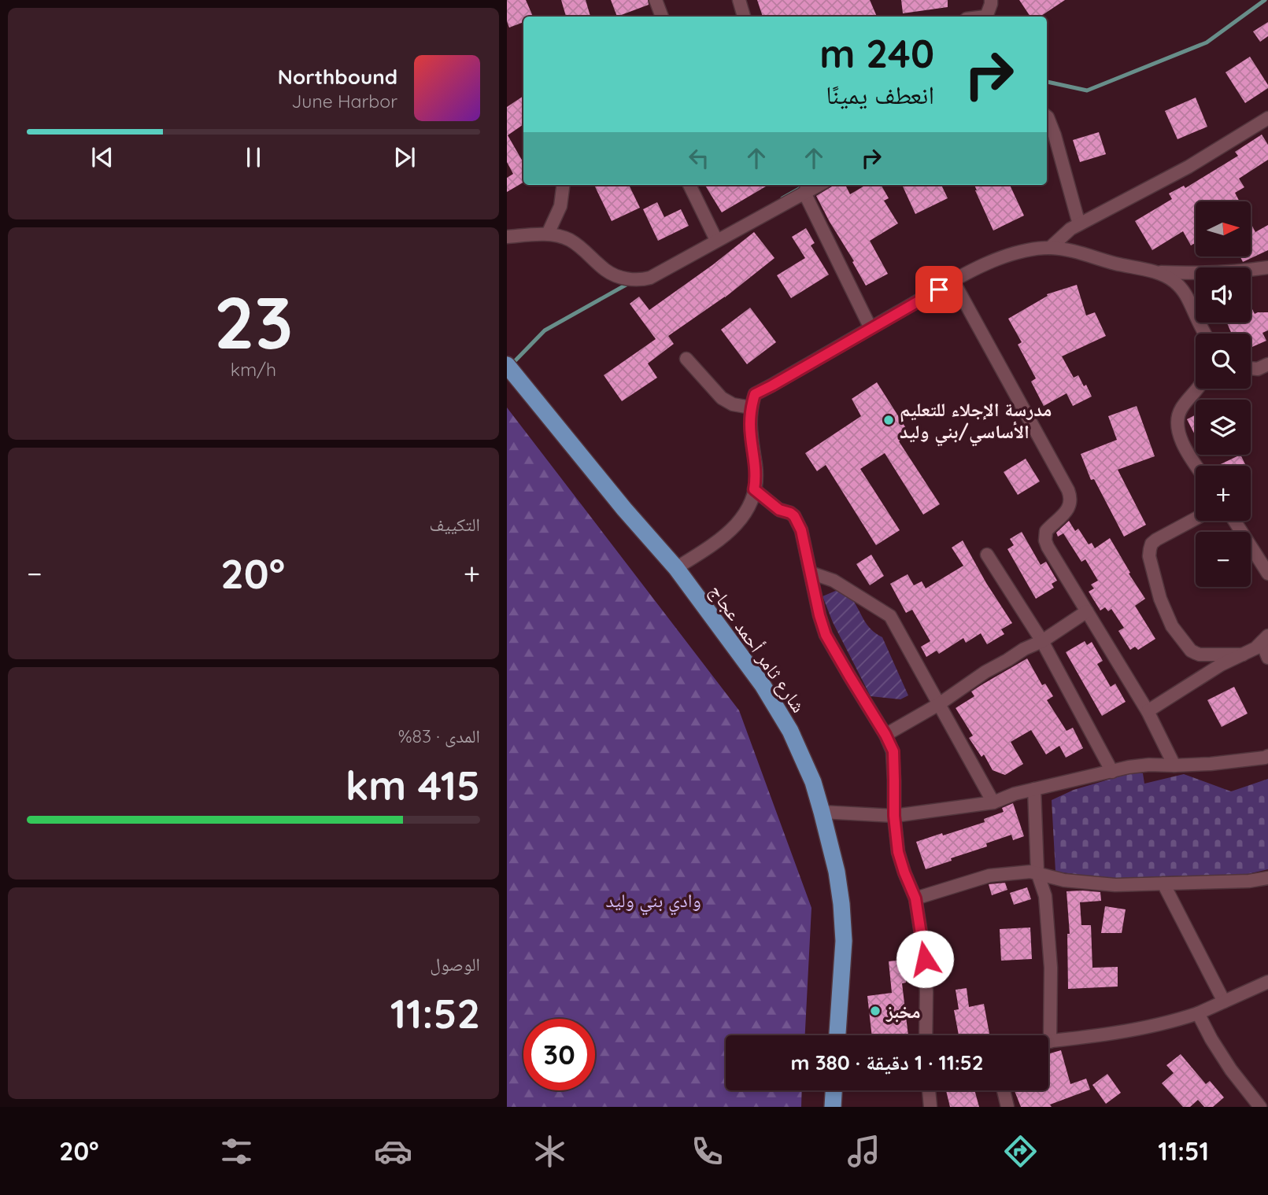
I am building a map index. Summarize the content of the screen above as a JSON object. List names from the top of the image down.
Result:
{
  "streets": {
    "main road": ["شارع ثامر أحمد عجاج"]
  },
  "parks": ["وادي بني وليد"],
  "places": ["مدرسة الإجلاء للتعليم الأساسي/بني وليد", "مخبز"],
  "north": "right",
  "page": {
    "turn": ["240 m", "انعطف يمينًا"],
    "song": ["Northbound", "June Harbor"],
    "map_buttons": ["+", "−"],
    "tile": [
      ["23", "km/h"],
      "التكييف",
      ["المدى · 83%", "415 km"],
      ["الوصول", "11:52"]
    ],
    "heat": ["−", "20°", "+"],
    "limit": "30",
    "trip": "11:52 · 1 دقيقة · 380 m",
    "tabs": ["11:51", "20°"]
  }
}
